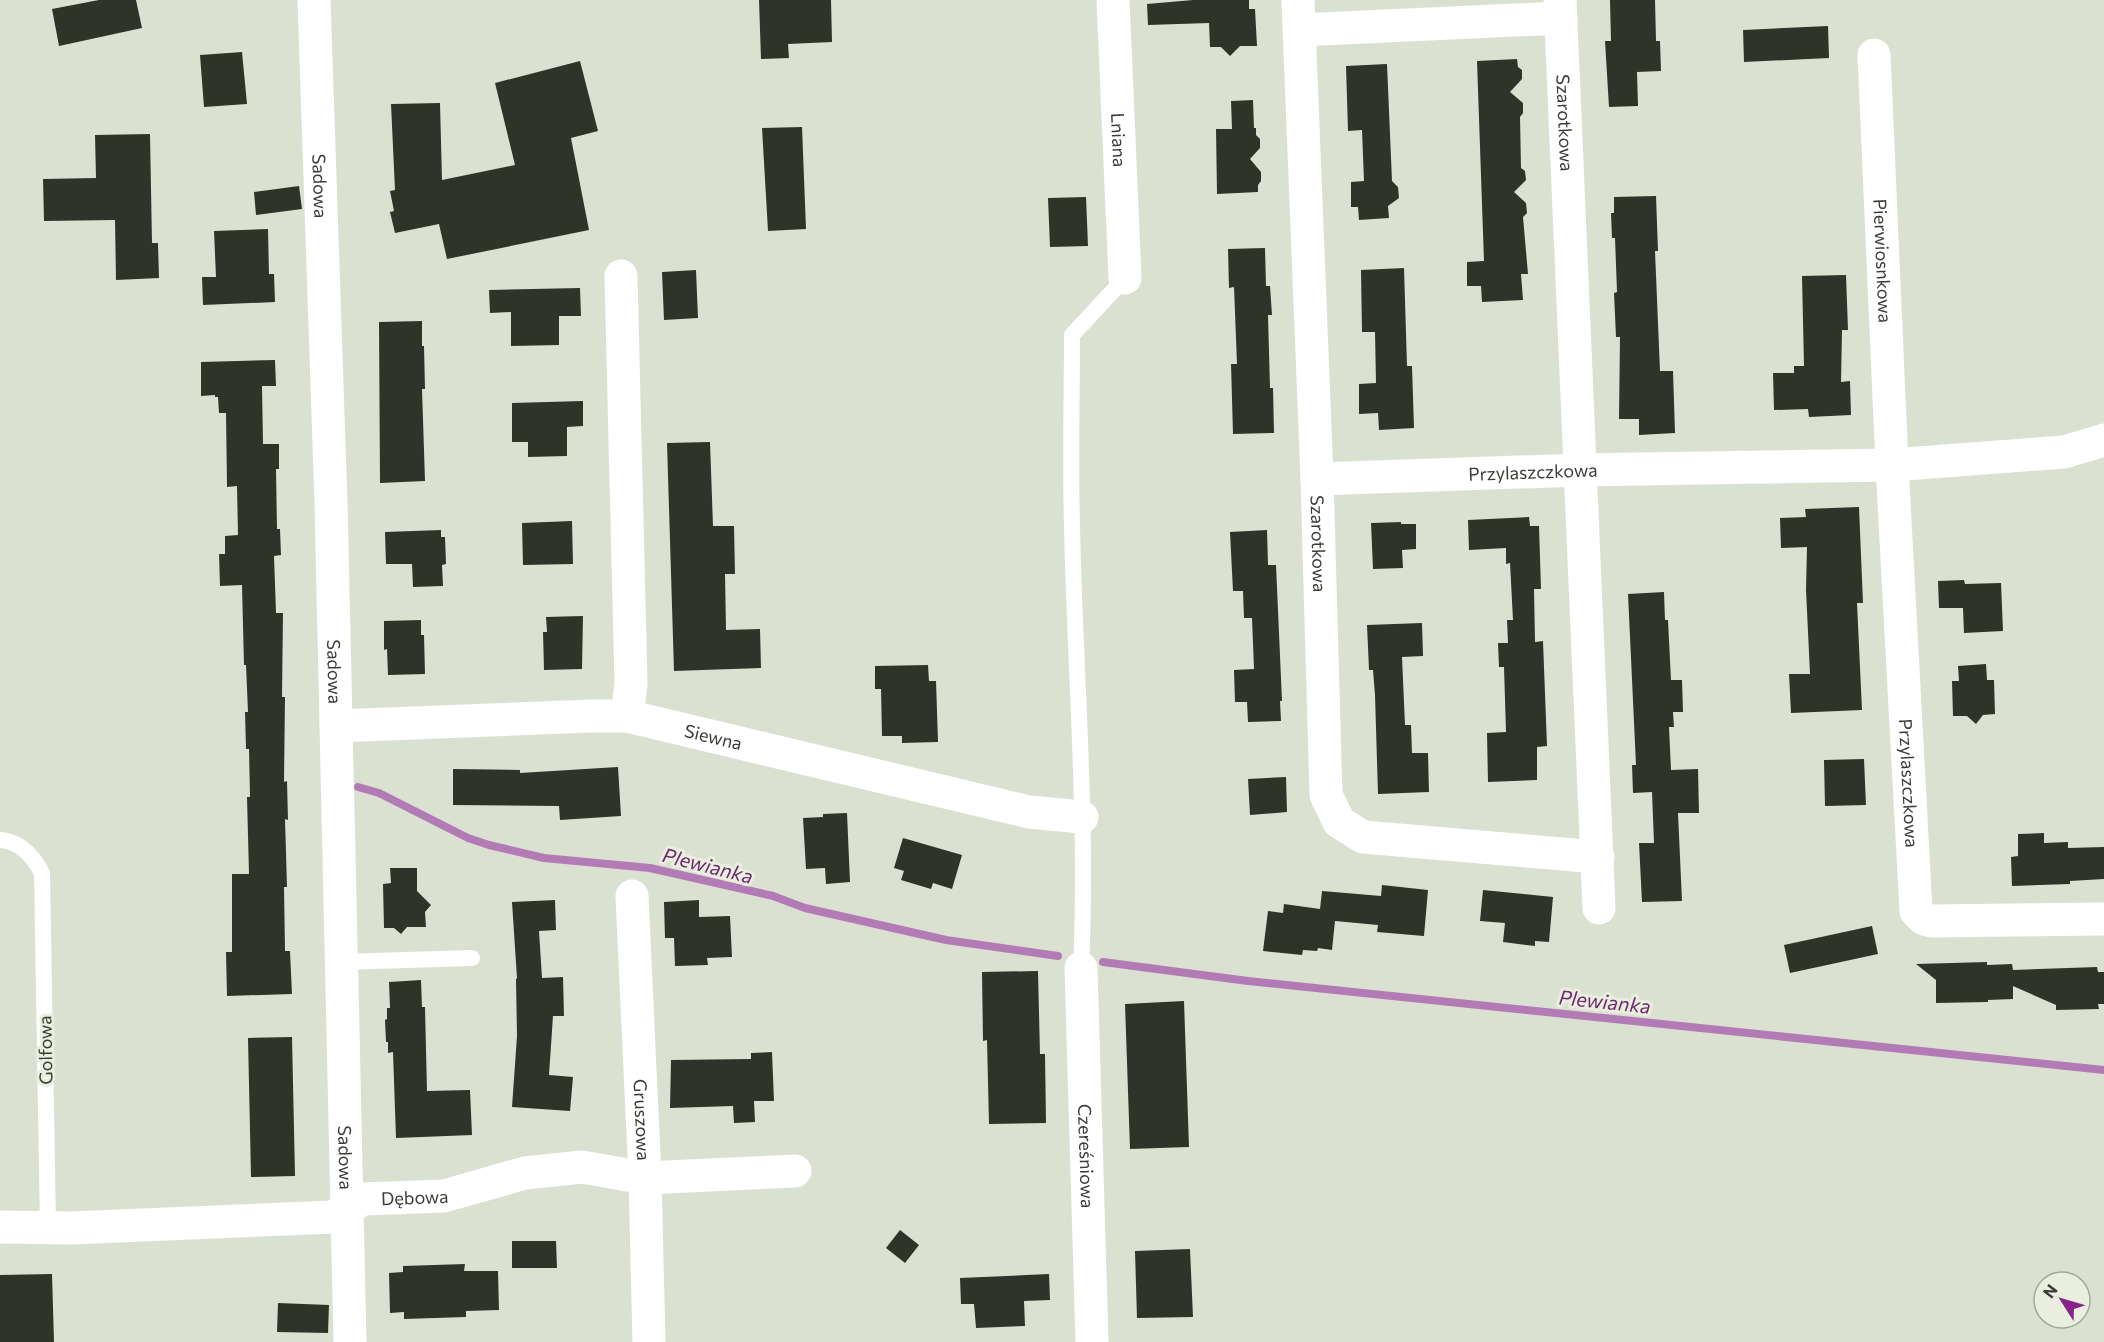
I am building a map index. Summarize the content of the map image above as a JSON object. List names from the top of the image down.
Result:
{
  "streets": {
    "street": [
      "Szarotkowa",
      "Lniana",
      "Sadowa",
      "Pierwiosnkowa",
      "Przylaszczkowa",
      "Siewna",
      "Gruszowa",
      "Czereśniowa",
      "Dębowa"
    ],
    "lane": ["Golfowa"]
  },
  "crossings": [
    ["Szarotkowa", "Przylaszczkowa"],
    ["Sadowa", "Siewna"],
    ["Sadowa", "Dębowa"],
    ["Pierwiosnkowa", "Przylaszczkowa"],
    ["Golfowa", "Dębowa"],
    ["Gruszowa", "Dębowa"]
  ],
  "water": ["Plewianka"],
  "north": "top left"
}
